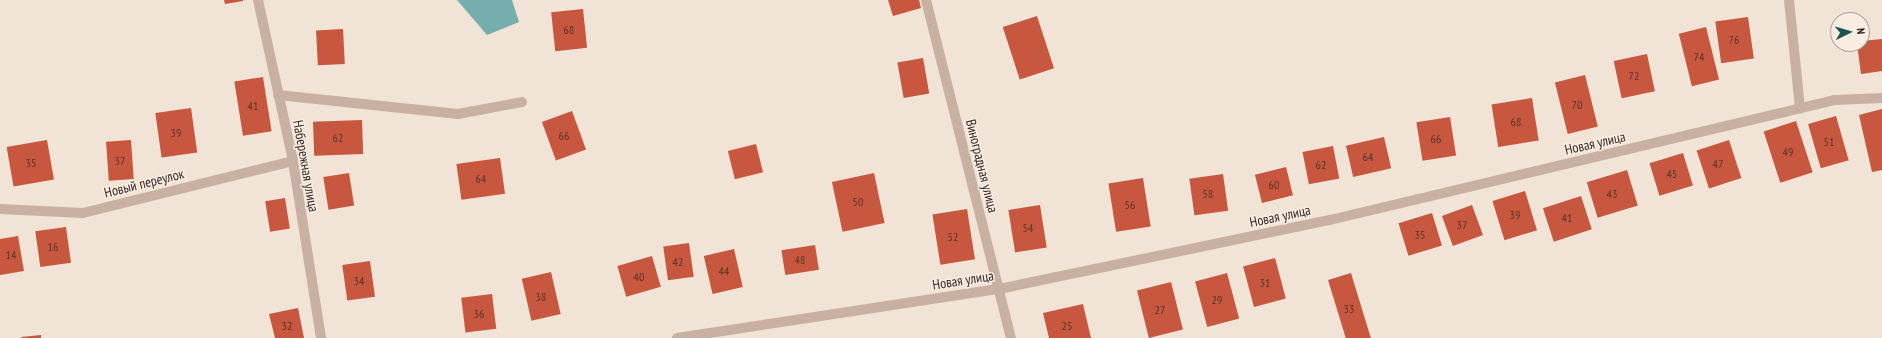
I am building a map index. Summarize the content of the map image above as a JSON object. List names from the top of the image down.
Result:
{
  "streets": {
    "street": [
      "Новая улица",
      "Набережная улица",
      "Виноградная улица",
      "Новый переулок"
    ]
  },
  "crossings": [
    ["Новая улица", "Виноградная улица"],
    ["Набережная улица", "Новый переулок"]
  ],
  "house_numbers": [
    "68",
    "76",
    "74",
    "72",
    "70",
    "41",
    "68",
    "39",
    "66",
    "62",
    "66",
    "51",
    "49",
    "64",
    "37",
    "35",
    "47",
    "62",
    "45",
    "64",
    "60",
    "58",
    "43",
    "50",
    "56",
    "39",
    "41",
    "37",
    "54",
    "35",
    "52",
    "16",
    "14",
    "48",
    "42",
    "44",
    "40",
    "34",
    "31",
    "38",
    "29",
    "33",
    "27",
    "36",
    "32",
    "25"
  ],
  "north": "right"
}
